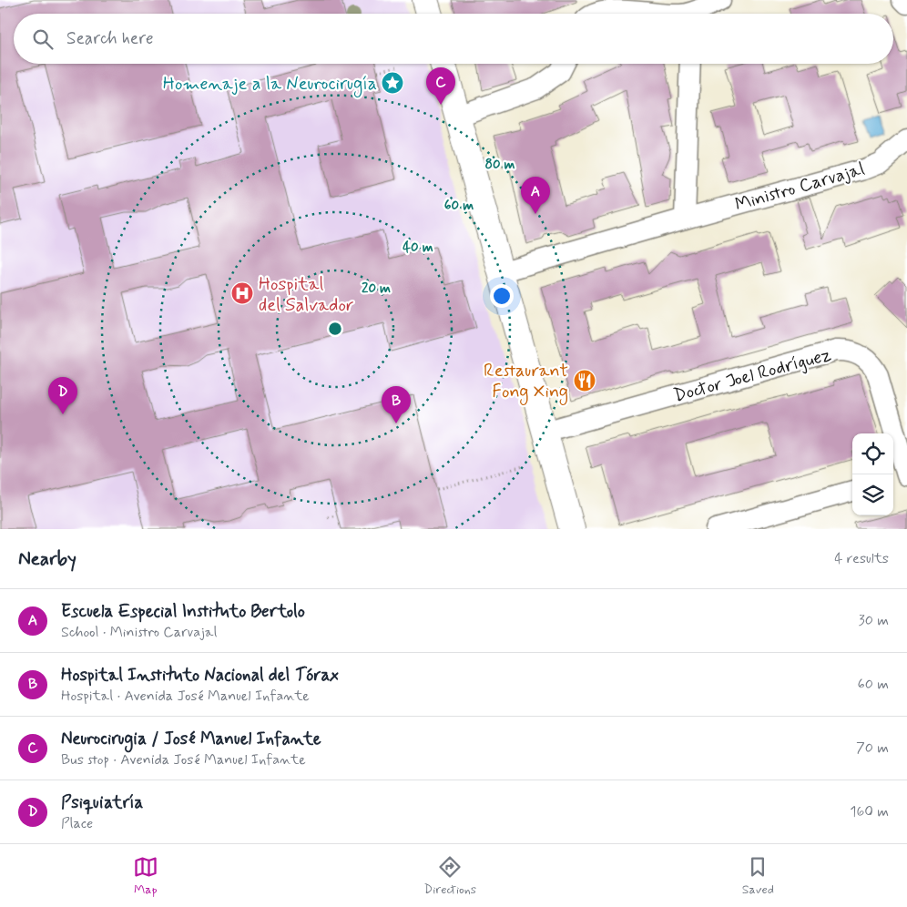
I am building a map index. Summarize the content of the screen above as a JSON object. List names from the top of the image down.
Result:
{
  "streets": {
    "street": ["Ministro Carvajal", "Doctor Joel Rodríguez"]
  },
  "places": {
    "place": ["Homenaje a la Neurocirugía"],
    "hospital": ["Hospital del Salvador"],
    "restaurant": ["Restaurant Fong Xing"]
  },
  "page": {
    "search": "Search here",
    "pins": [
      "C",
      "A",
      "D",
      "B"
    ],
    "heading": ["Nearby", "4 results"],
    "list": [
      {
        "mark": "A",
        "name": "Escuela Especial Instituto Bertolo",
        "note": "School · Ministro Carvajal",
        "value": "30 m"
      },
      {
        "mark": "B",
        "name": "Hospital Instituto Nacional del Tórax",
        "note": "Hospital · Avenida José Manuel Infante",
        "value": "60 m"
      },
      {
        "mark": "C",
        "name": "Neurocirugia / José Manuel Infante",
        "note": "Bus stop · Avenida José Manuel Infante",
        "value": "70 m"
      },
      {
        "mark": "D",
        "name": "Psiquiatría",
        "note": "Place",
        "value": "160 m"
      }
    ],
    "nav": ["Map", "Directions", "Saved"]
  },
  "rings": [
    "80 m",
    "60 m",
    "40 m",
    "20 m"
  ]
}
